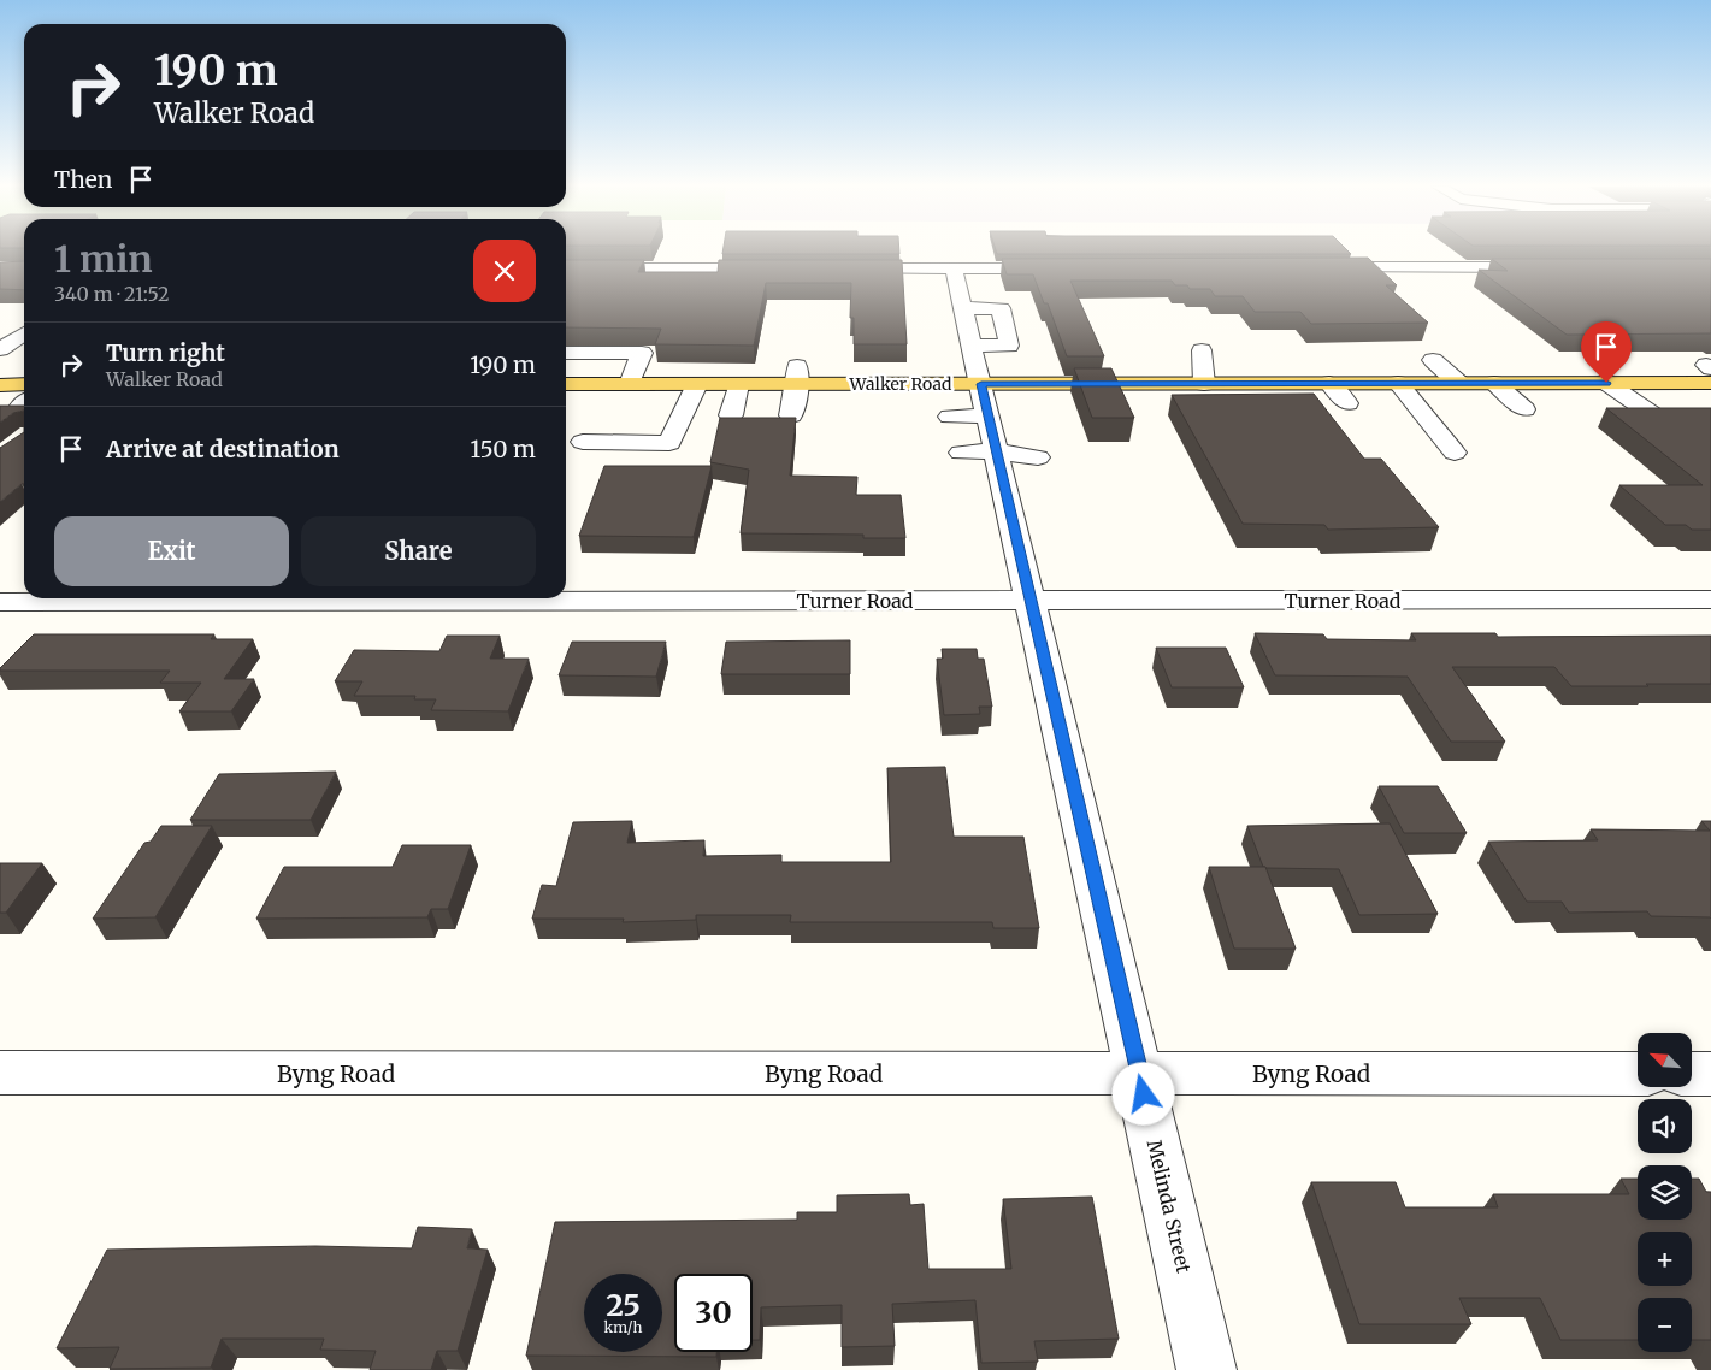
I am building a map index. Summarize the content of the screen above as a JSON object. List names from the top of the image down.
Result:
{
  "streets": {
    "main road": ["Walker Road"],
    "street": ["Turner Road", "Byng Road", "Melinda Street"]
  },
  "crossings": [
    ["Walker Road", "Melinda Street"],
    ["Turner Road", "Melinda Street"],
    ["Byng Road", "Melinda Street"]
  ],
  "north": "top left",
  "page": {
    "turn": ["190 m", "Walker Road"],
    "then": "Then",
    "heading": ["1 min", "340 m · 21:52"],
    "list": [
      {
        "name": "Turn right",
        "note": "Walker Road",
        "value": "190 m"
      },
      {
        "name": "Arrive at destination",
        "value": "150 m"
      }
    ],
    "buttons": ["Exit", "Share"],
    "map_buttons": ["+", "−"],
    "speed": "25 km/h",
    "limit": "30"
  }
}
